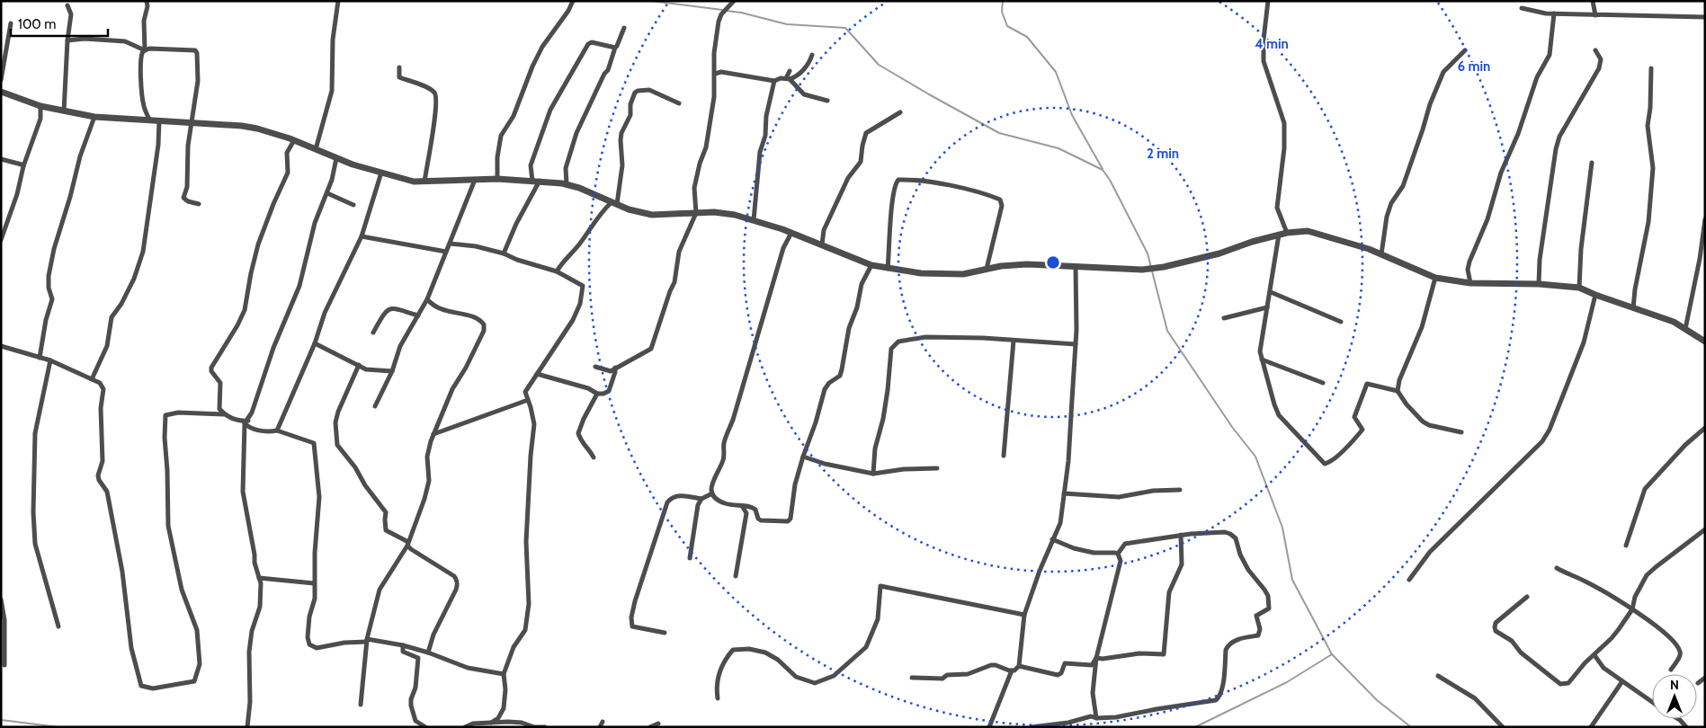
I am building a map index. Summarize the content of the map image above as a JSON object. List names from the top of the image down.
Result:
{
  "scale_bar": "100 m",
  "north": "top",
  "rings": ["4 min", "6 min", "2 min"]
}
